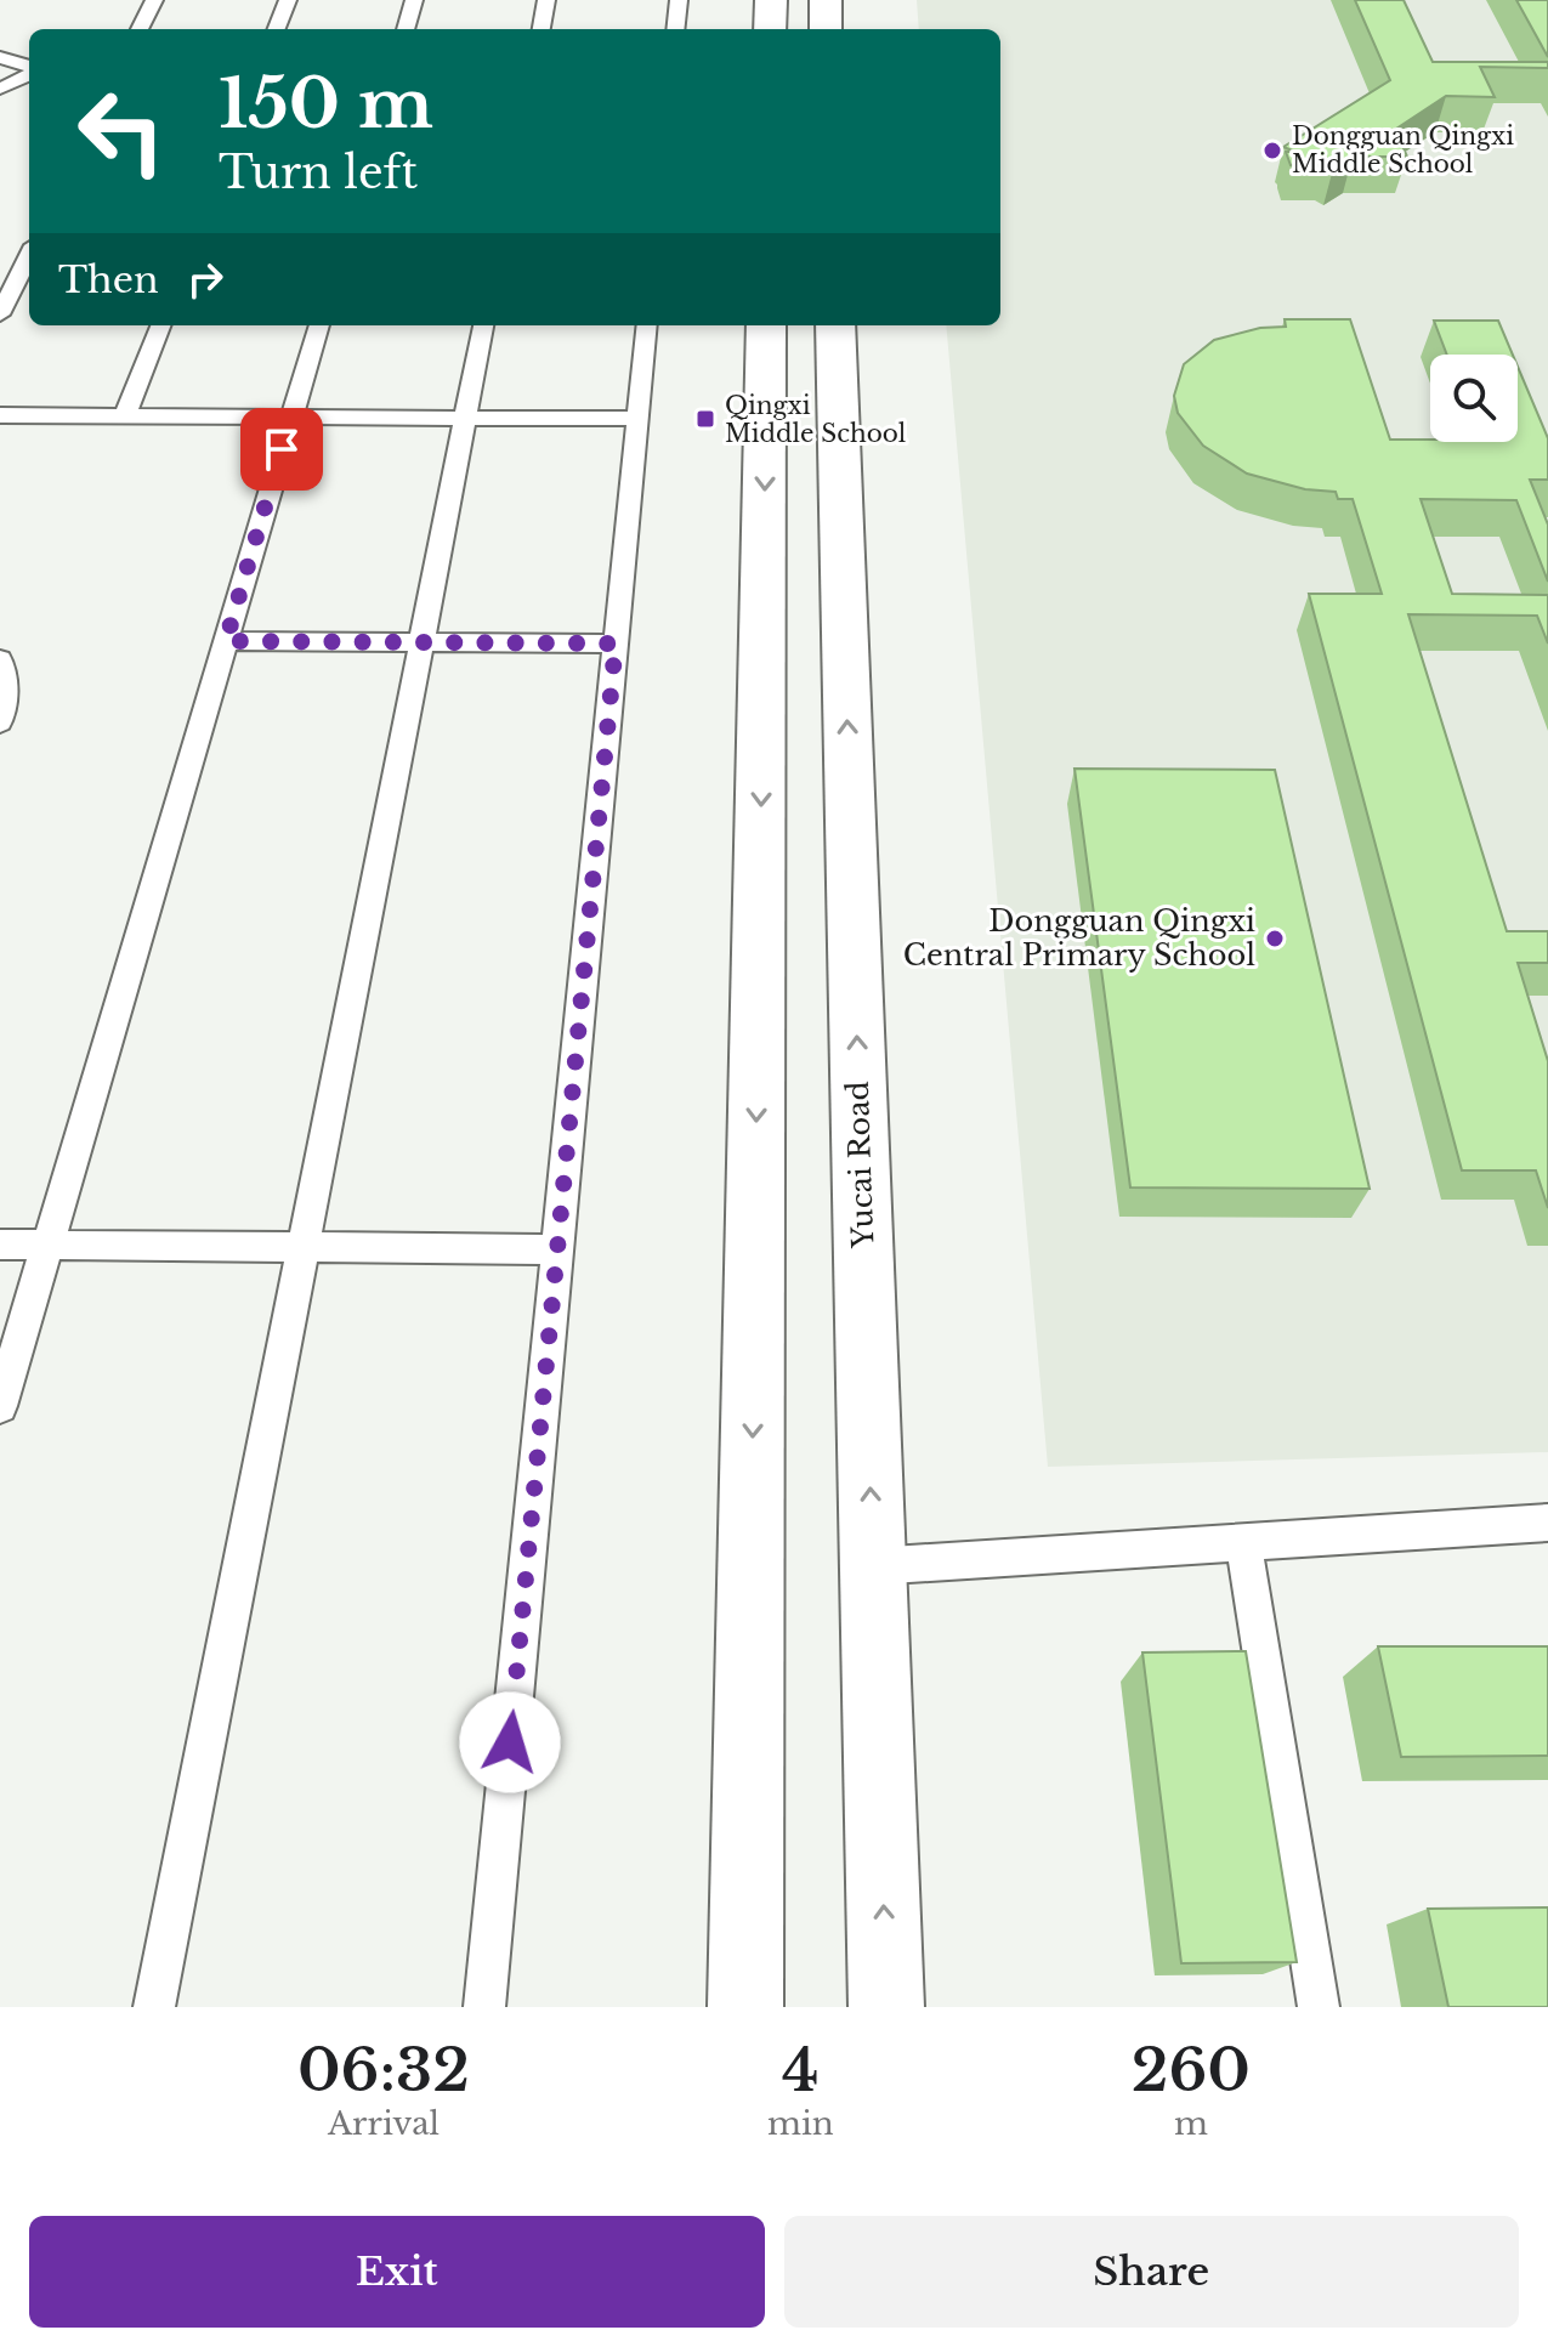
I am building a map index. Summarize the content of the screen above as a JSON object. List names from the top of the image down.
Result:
{
  "streets": {
    "main road": ["Yucai Road"]
  },
  "places": {
    "other": ["Dongguan Qingxi Middle School", "Dongguan Qingxi Central Primary School"],
    "transit": ["Qingxi Middle School"]
  },
  "page": {
    "turn": ["150 m", "Turn left"],
    "then": "Then",
    "eta": [
      "06:32",
      "Arrival",
      "4",
      "min",
      "260",
      "m"
    ],
    "buttons": ["Exit", "Share"]
  }
}
